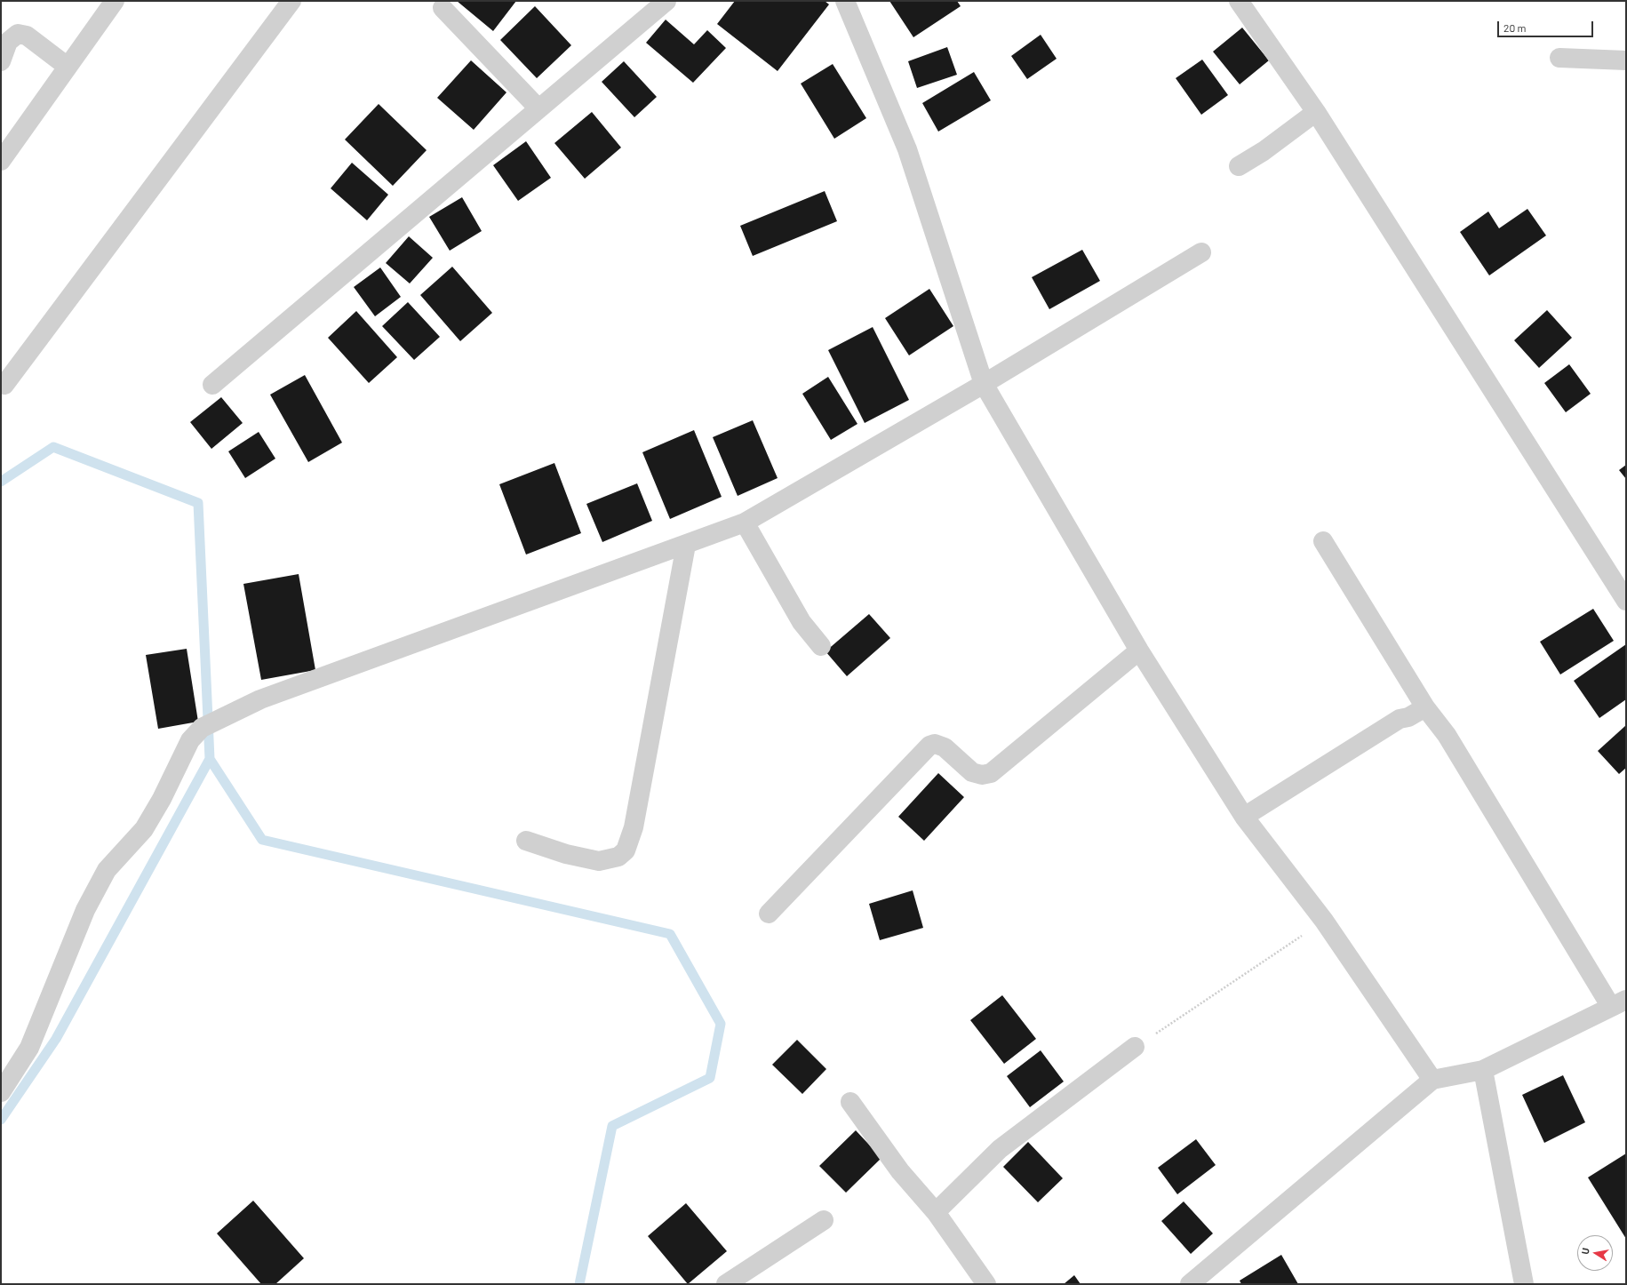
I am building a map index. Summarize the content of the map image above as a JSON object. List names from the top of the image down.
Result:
{
  "scale_bar": "20 m",
  "north": "left"
}
